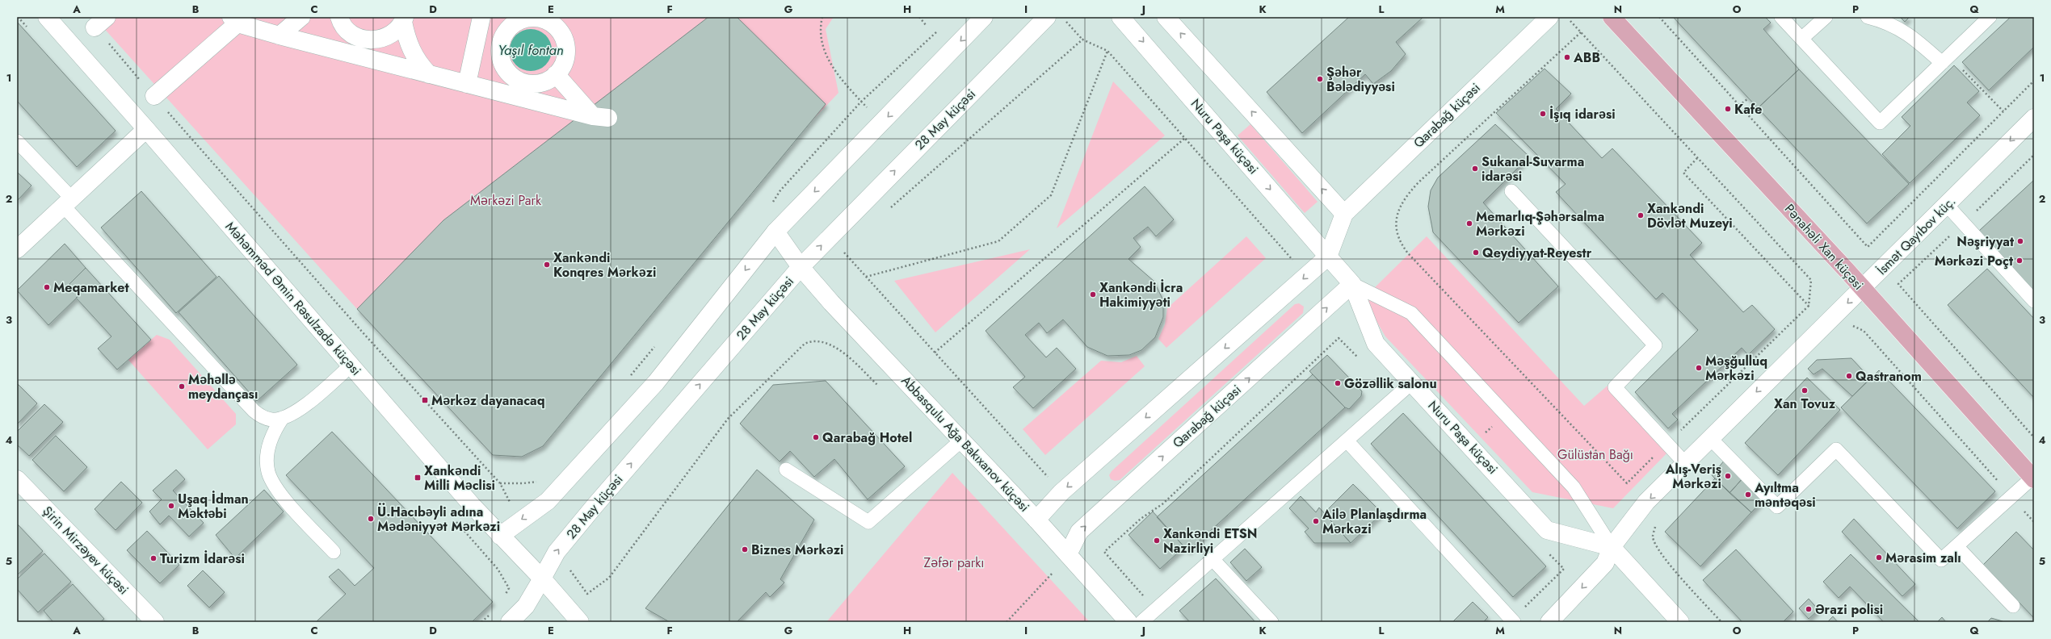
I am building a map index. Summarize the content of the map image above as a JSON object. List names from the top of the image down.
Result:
{
  "streets": {
    "main road": ["Pənahəli Xan küçəsi"],
    "street": [
      "Qarabağ küçəsi",
      "28 May küçəsi",
      "Nuru Paşa küçəsi",
      "İsmət Qayıbov küç.",
      "Məhəmməd Əmin Rəsulzadə küçəsi",
      "Abbasqulu Ağa Bakıxanov küçəsi",
      "Şirin Mirzəyev küçəsi"
    ]
  },
  "crossings": [
    ["Qarabağ küçəsi", "Nuru Paşa küçəsi"],
    ["Qarabağ küçəsi", "Abbasqulu Ağa Bakıxanov küçəsi"],
    ["28 May küçəsi", "Məhəmməd Əmin Rəsulzadə küçəsi"],
    ["28 May küçəsi", "Abbasqulu Ağa Bakıxanov küçəsi"],
    ["Nuru Paşa küçəsi", "İsmət Qayıbov küç."],
    ["İsmət Qayıbov küç.", "Pənahəli Xan küçəsi"]
  ],
  "one_way": ["İsmət Qayıbov küç."],
  "water": ["Yaşıl fontan"],
  "parks": ["Mərkəzi Park", "Gülüstan Bağı", "Zəfər parkı"],
  "places": {
    "other": [
      "ABB",
      "Şəhər Bələdiyyəsi",
      "Kafe",
      "İşıq idarəsi",
      "Sukanal-Suvarma idarəsi",
      "Xankəndi Dövlət Muzeyi",
      "Memarlıq-Şəhərsalma Mərkəzi",
      "Nəşriyyat",
      "Qeydiyyat-Reyestr",
      "Mərkəzi Poçt",
      "Xankəndi Konqres Mərkəzi",
      "Meqamarket",
      "Xankəndi İcra Hakimiyyəti",
      "Məşğulluq Mərkəzi",
      "Qastranom",
      "Gözəllik salonu",
      "Məhəllə meydançası",
      "Xan Tovuz",
      "Qarabağ Hotel",
      "Alış-Veriş Mərkəzi",
      "Ayıltma məntəqəsi",
      "Uşaq İdman Məktəbi",
      "Ü.Hacıbəyli adına Mədəniyyət Mərkəzi",
      "Ailə Planlaşdırma Mərkəzi",
      "Xankəndi ETSN Nazirliyi",
      "Biznes Mərkəzi",
      "Mərasim zalı",
      "Turizm İdarəsi",
      "Ərazi polisi"
    ],
    "transit": ["Mərkəz dayanacaq", "Xankəndi Milli Məclisi"]
  },
  "grid": {
    "columns": [
      "A",
      "B",
      "C",
      "D",
      "E",
      "F",
      "G",
      "H",
      "I",
      "J",
      "K",
      "L",
      "M",
      "N",
      "O",
      "P",
      "Q"
    ],
    "rows": [
      "1",
      "2",
      "3",
      "4",
      "5"
    ]
  }
}
